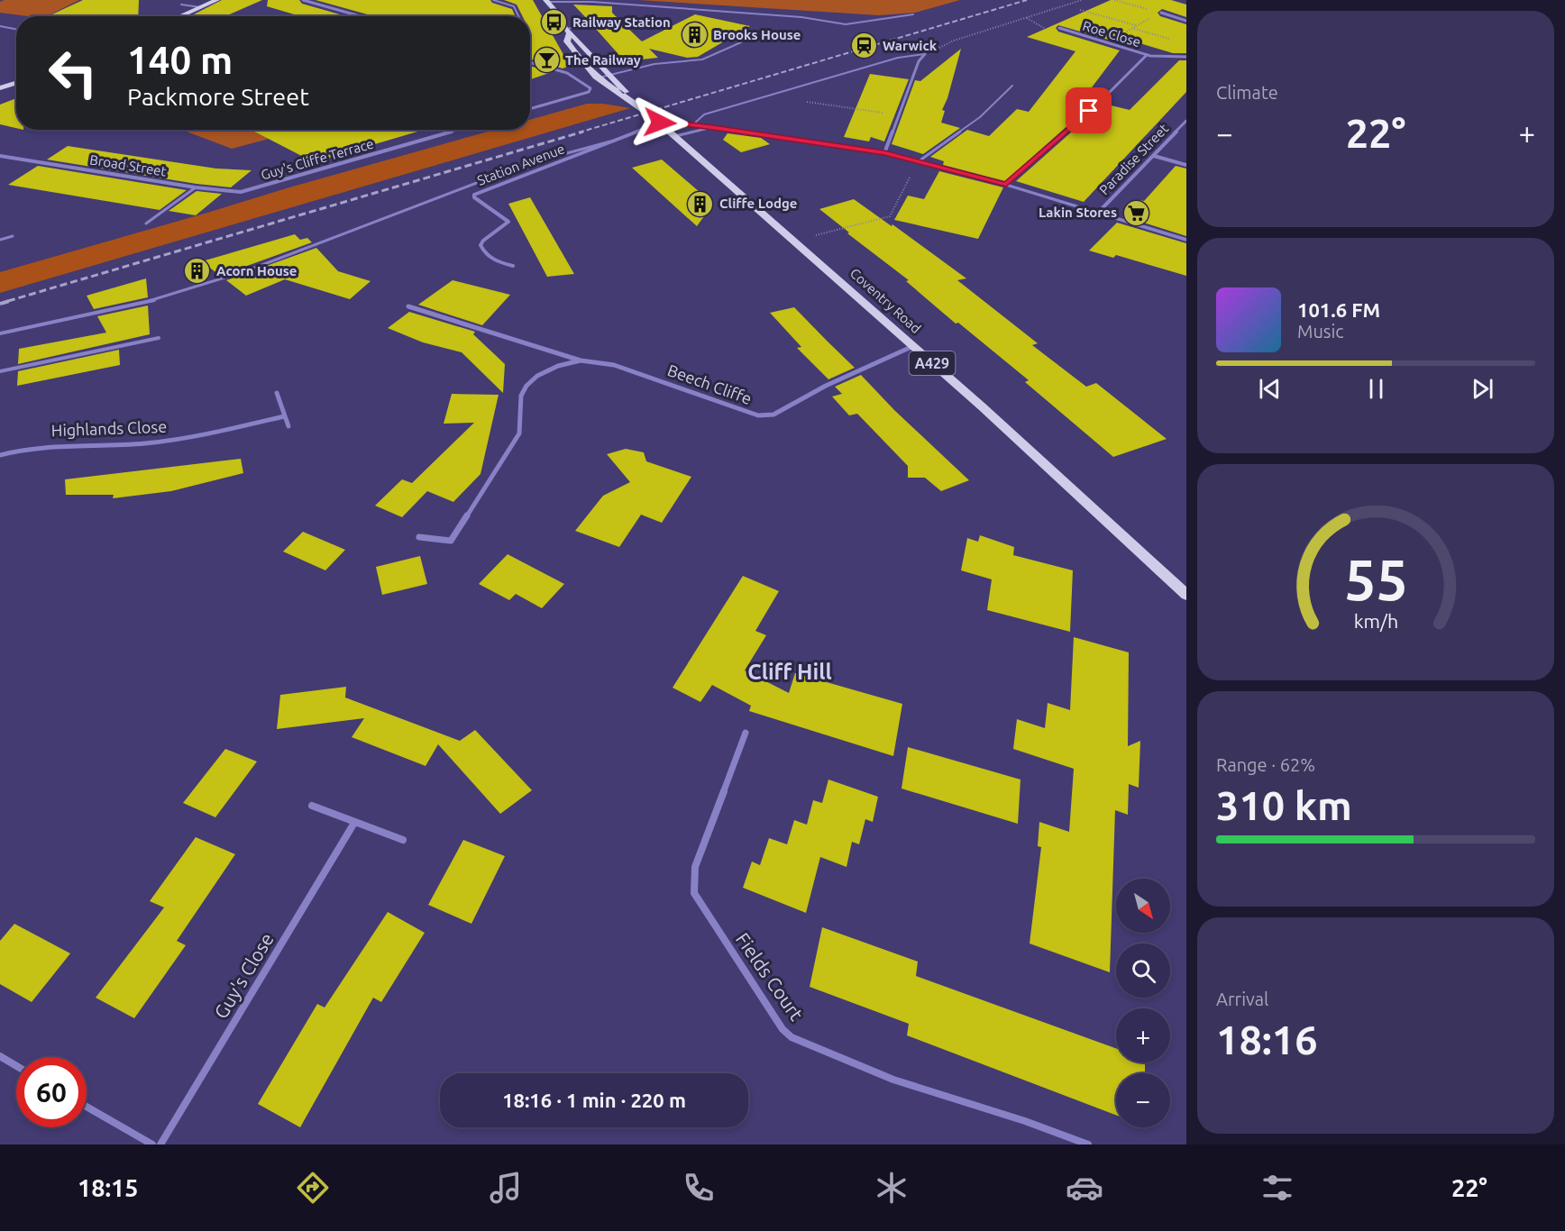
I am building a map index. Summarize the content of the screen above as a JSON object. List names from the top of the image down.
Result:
{
  "streets": {
    "main road": ["Coventry Road", "A429"],
    "street": [
      "Roe Close",
      "Guy's Cliffe Terrace",
      "Paradise Street",
      "Station Avenue",
      "Broad Street",
      "Beech Cliffe",
      "Highlands Close",
      "Guy's Close",
      "Fields Court"
    ]
  },
  "crossings": [
    ["Guy's Cliffe Terrace", "Broad Street"],
    ["Station Avenue", "Coventry Road"],
    ["Coventry Road", "Beech Cliffe"]
  ],
  "districts": ["Cliff Hill"],
  "places": {
    "bus stop": ["Railway Station"],
    "building": ["Brooks House", "Cliffe Lodge", "Acorn House"],
    "station": ["Warwick"],
    "bar": ["The Railway"],
    "supermarket": ["Lakin Stores"]
  },
  "north": "bottom right",
  "page": {
    "tile": [
      "Climate",
      ["Range · 62%", "310 km"],
      ["Arrival", "18:16"]
    ],
    "turn": ["140 m", "Packmore Street"],
    "heat": ["−", "22°", "+"],
    "song": ["101.6 FM", "Music"],
    "map_buttons": ["+", "−"],
    "limit": "60",
    "trip": "18:16 · 1 min · 220 m",
    "tabs": ["18:15", "22°"],
    "gauge": ["55", "km/h"]
  }
}
